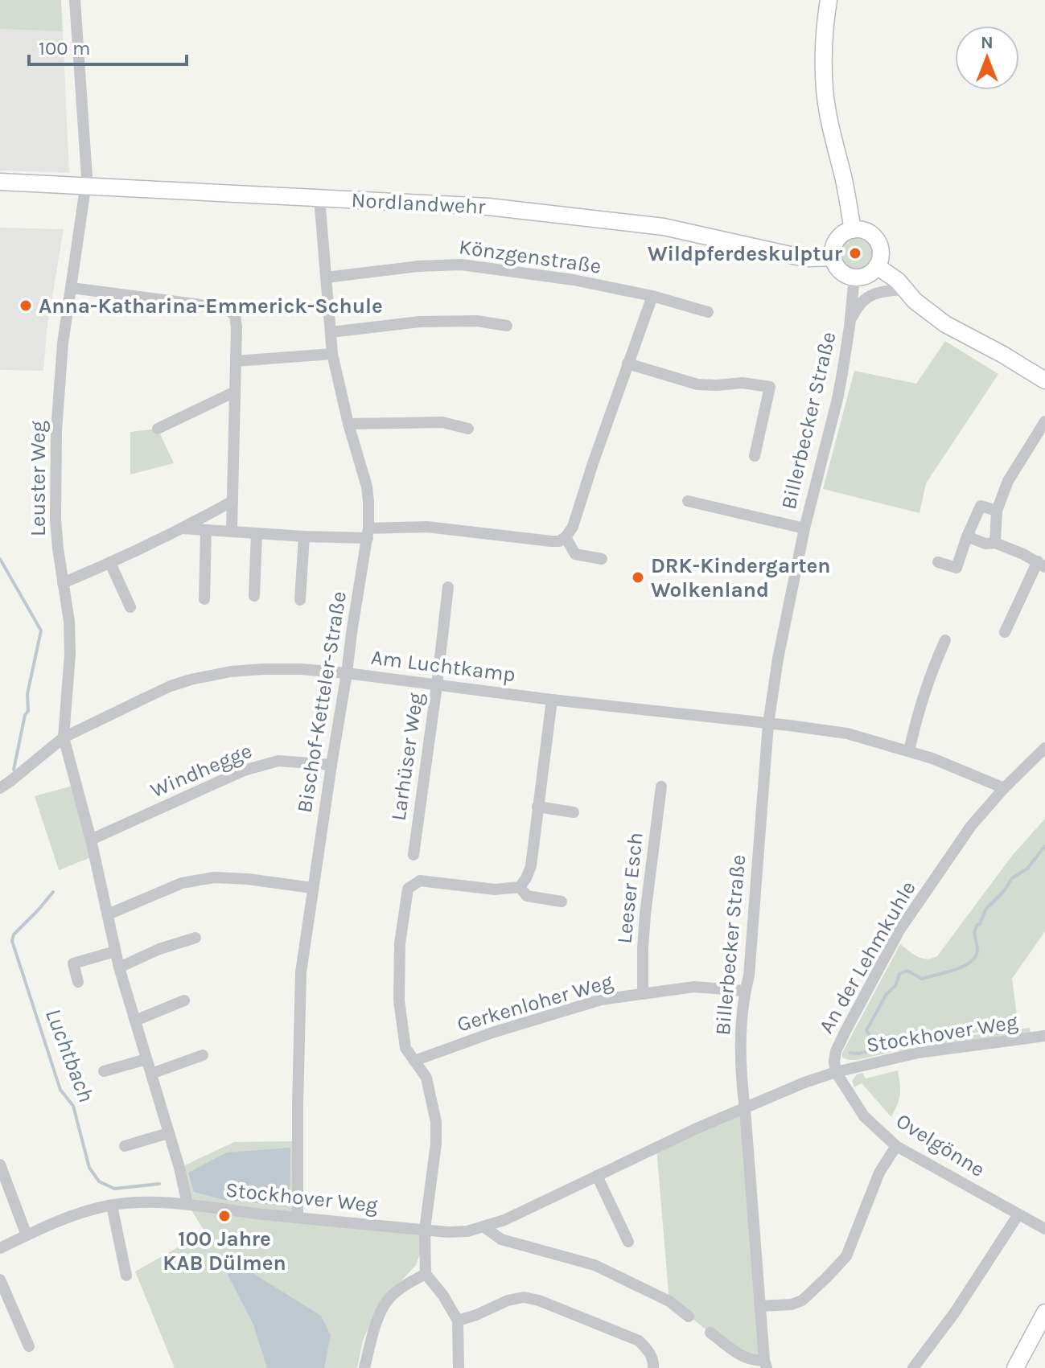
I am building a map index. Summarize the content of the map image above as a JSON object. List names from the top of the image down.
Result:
{
  "streets": {
    "street": [
      "Nordlandwehr",
      "Könzgenstraße",
      "Billerbecker Straße",
      "Leuster Weg",
      "Am Luchtkamp",
      "Bischof-Ketteler-Straße",
      "Larhüser Weg",
      "Windhegge",
      "Leeser Esch",
      "An der Lehmkuhle",
      "Gerkenloher Weg",
      "Stockhover Weg",
      "Ovelgönne"
    ]
  },
  "crossings": [
    ["Nordlandwehr", "Billerbecker Straße"],
    ["Nordlandwehr", "Leuster Weg"],
    ["Nordlandwehr", "Bischof-Ketteler-Straße"],
    ["Könzgenstraße", "Bischof-Ketteler-Straße"],
    ["Billerbecker Straße", "Am Luchtkamp"],
    ["Billerbecker Straße", "Gerkenloher Weg"],
    ["Billerbecker Straße", "Stockhover Weg"],
    ["Leuster Weg", "Am Luchtkamp"],
    ["Leuster Weg", "Windhegge"],
    ["Leuster Weg", "Stockhover Weg"],
    ["Am Luchtkamp", "Bischof-Ketteler-Straße"],
    ["Am Luchtkamp", "Larhüser Weg"],
    ["Am Luchtkamp", "An der Lehmkuhle"],
    ["Bischof-Ketteler-Straße", "Windhegge"],
    ["Bischof-Ketteler-Straße", "Stockhover Weg"],
    ["Leeser Esch", "Gerkenloher Weg"],
    ["An der Lehmkuhle", "Stockhover Weg"],
    ["An der Lehmkuhle", "Ovelgönne"],
    ["Stockhover Weg", "Ovelgönne"]
  ],
  "water": ["Luchtbach"],
  "places": [
    "Wildpferdeskulptur",
    "Anna-Katharina-Emmerick-Schule",
    "DRK-Kindergarten Wolkenland",
    "100 Jahre KAB Dülmen"
  ],
  "scale_bar": "100 m",
  "north": "top"
}
